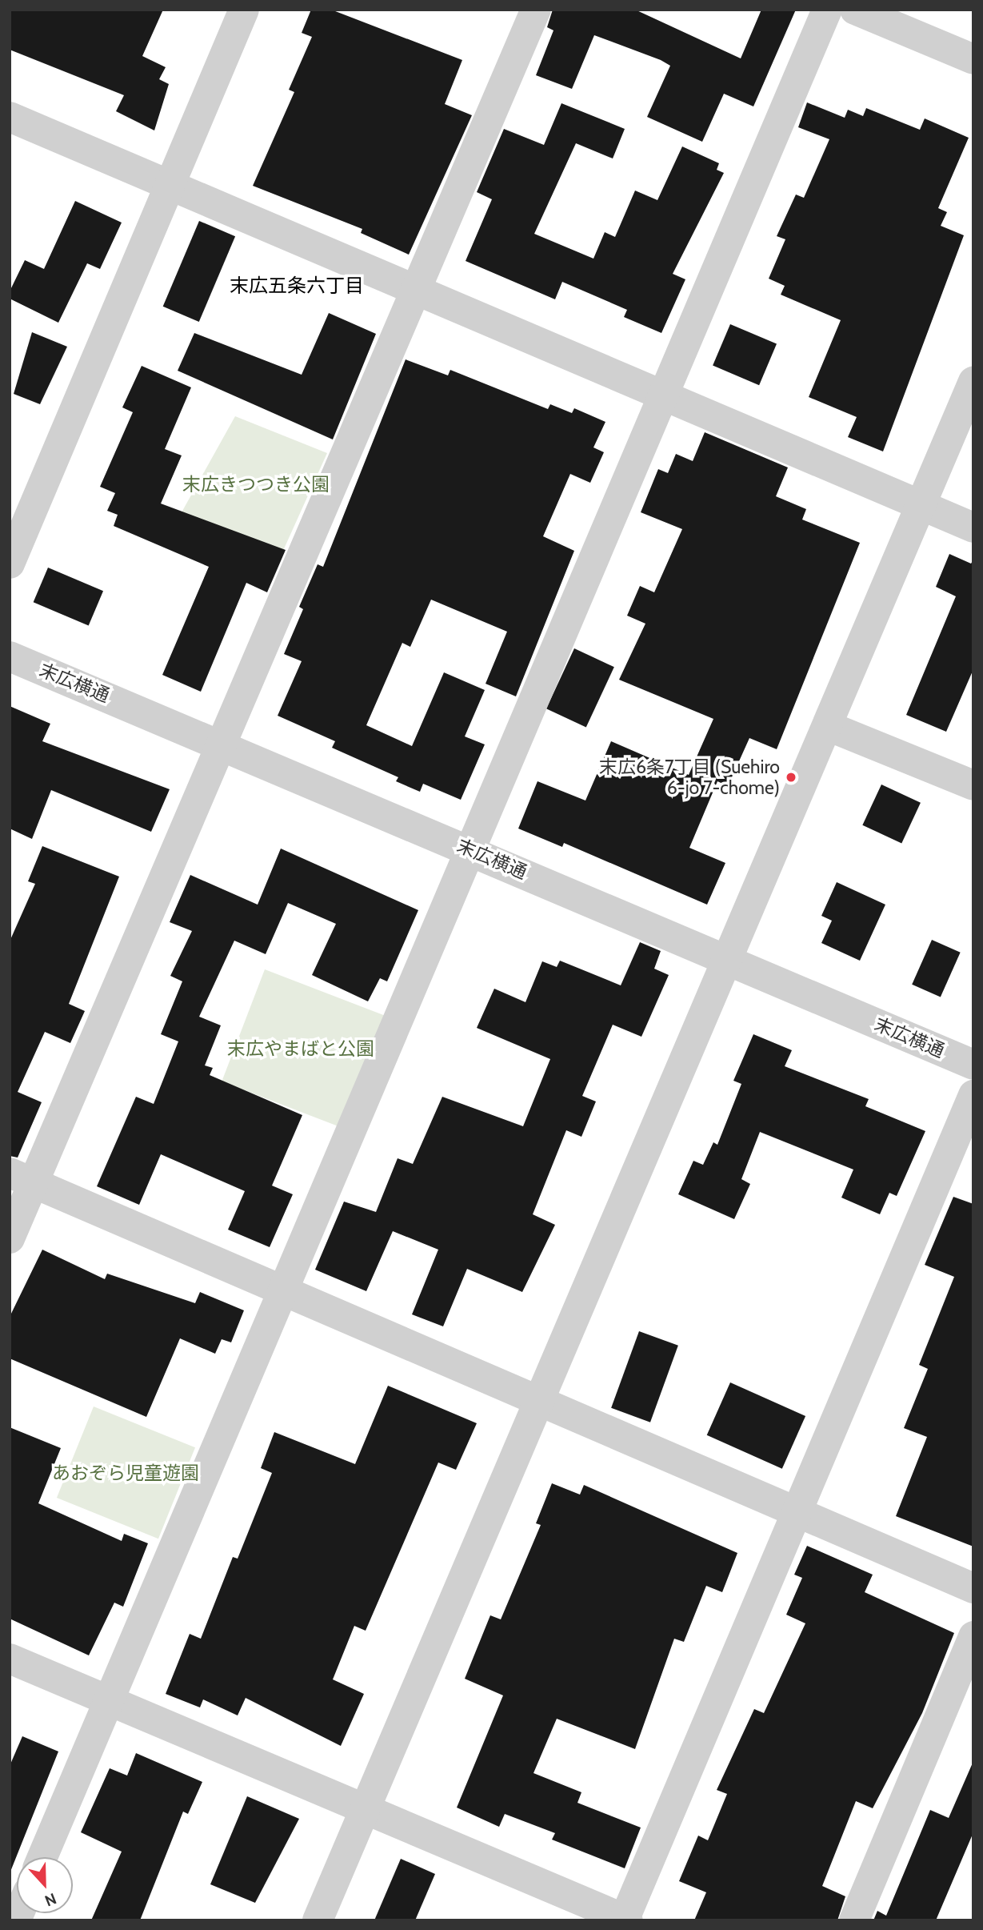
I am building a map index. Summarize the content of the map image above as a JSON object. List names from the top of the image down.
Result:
{
  "streets": {
    "street": ["末広横通"]
  },
  "districts": ["末広五条六丁目"],
  "parks": ["末広きつつき公園", "末広やまばと公園", "あおぞら児童遊園"],
  "places": ["末広6条7丁目 (Suehiro 6-jo 7-chome)"],
  "north": "bottom"
}
